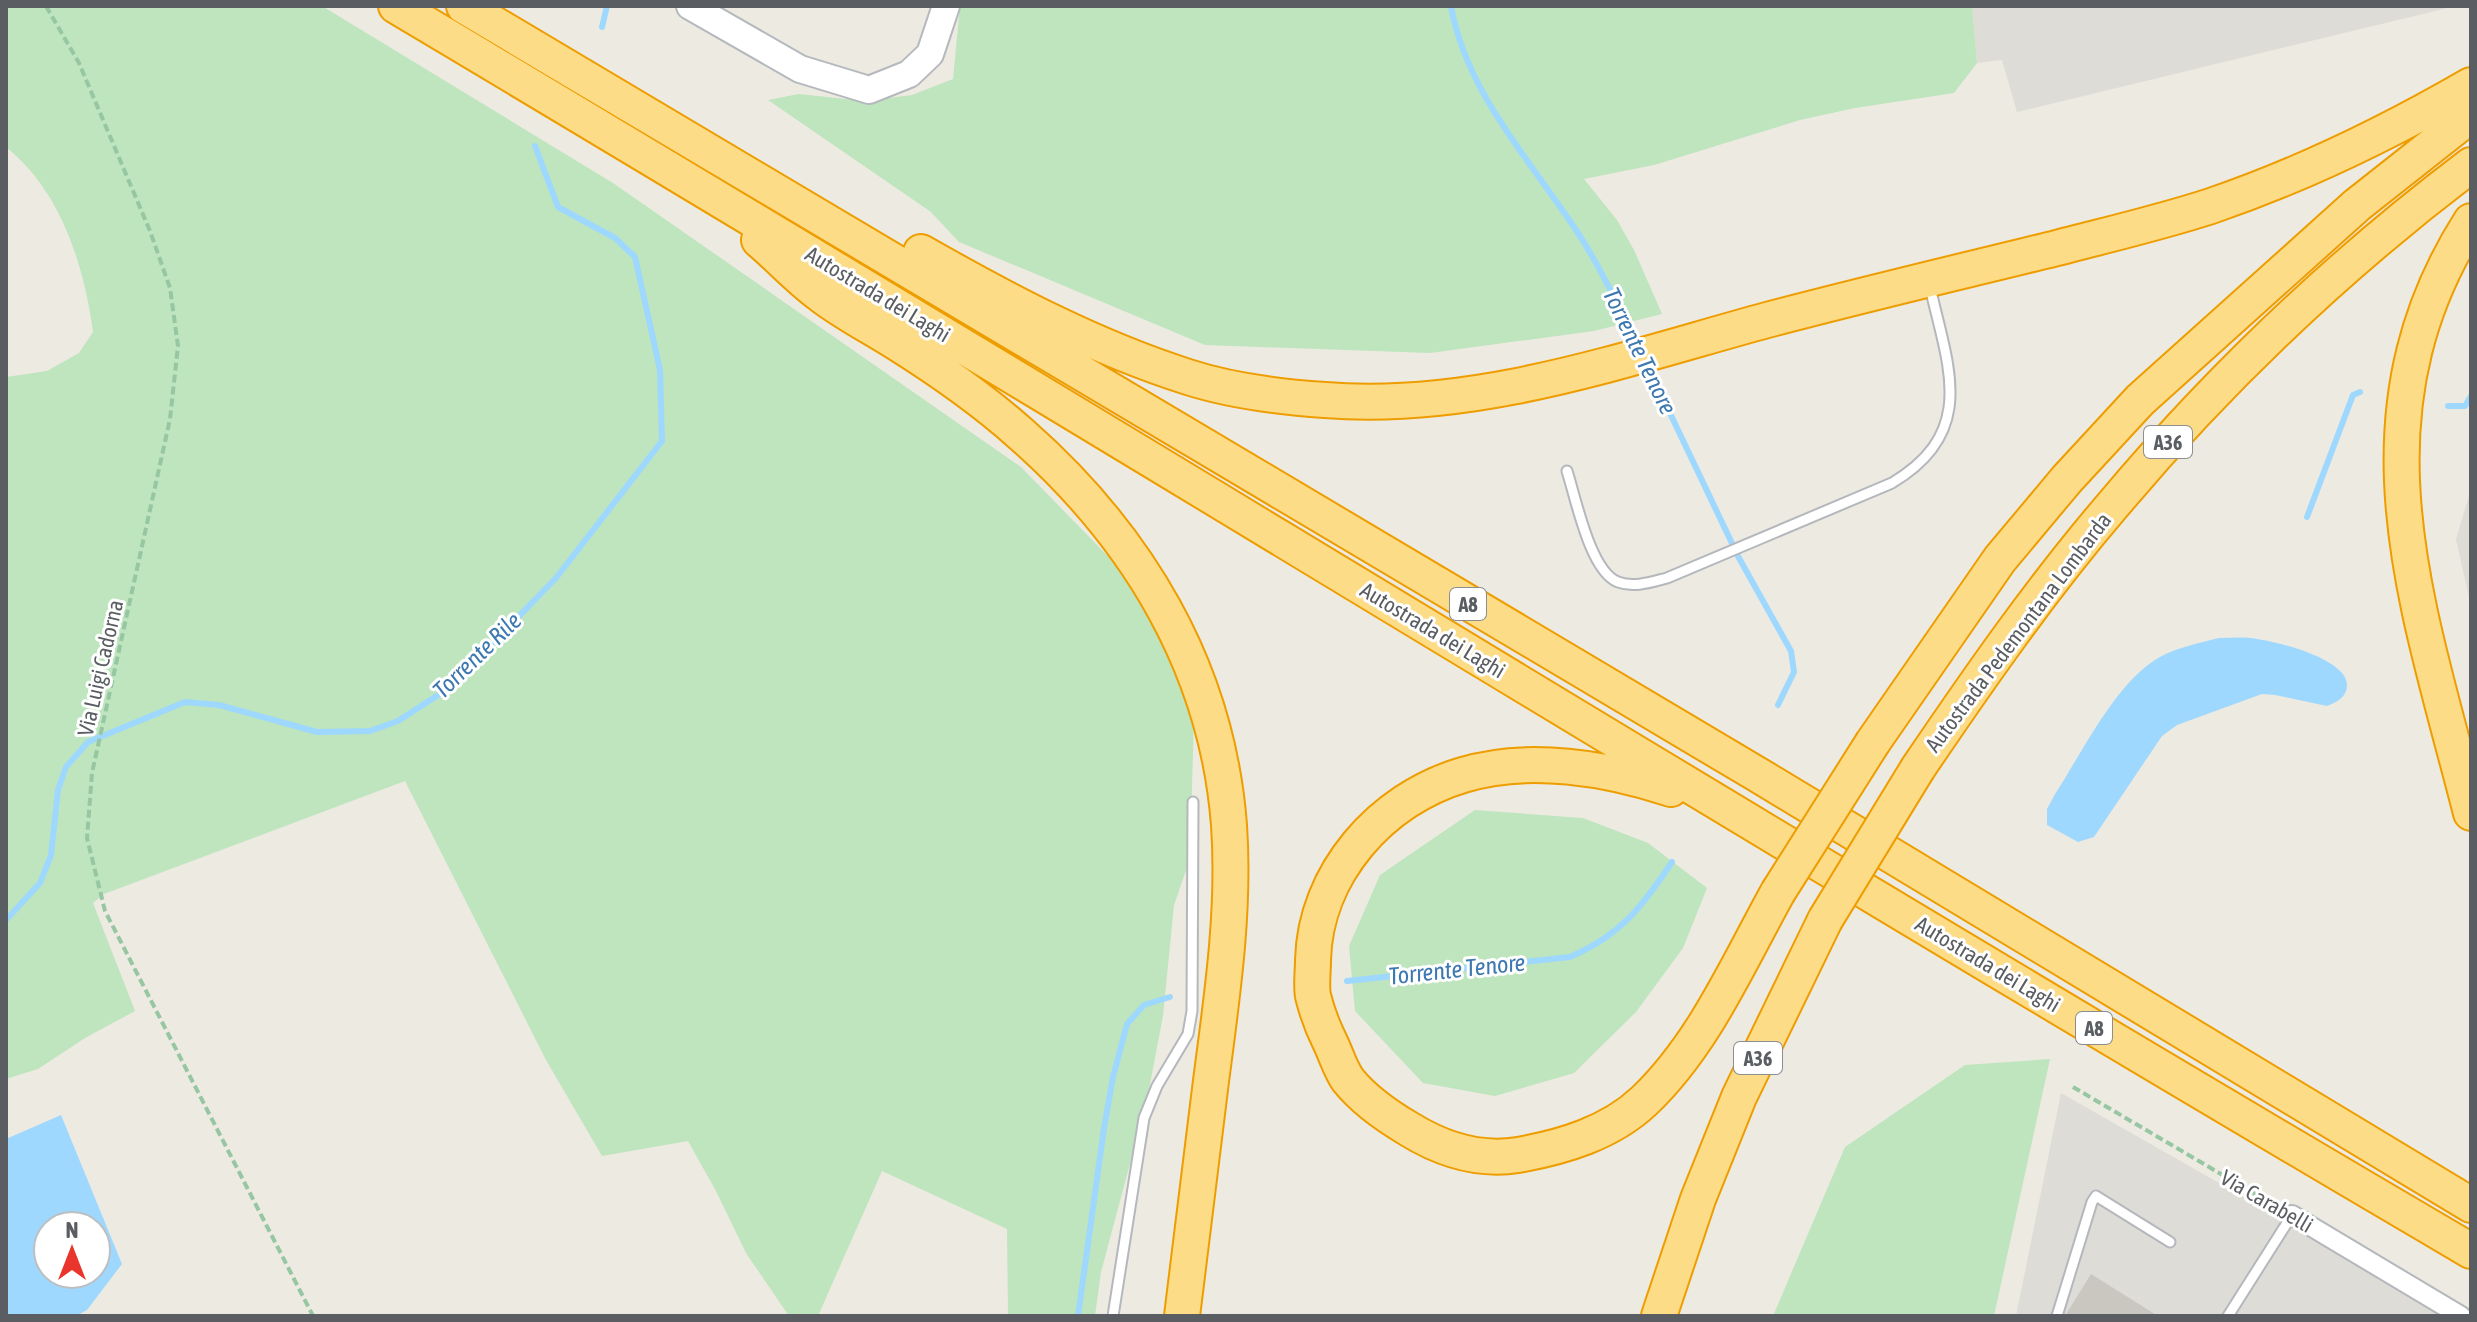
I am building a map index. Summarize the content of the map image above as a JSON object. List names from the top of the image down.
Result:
{
  "streets": {
    "highway": [
      "Autostrada dei Laghi",
      "A36",
      "A8",
      "Autostrada Pedemontana Lombarda"
    ],
    "street": ["Via Carabelli"],
    "path": ["Via Luigi Cadorna"]
  },
  "crossings": [
    ["Autostrada dei Laghi", "A36"]
  ],
  "water": ["Torrente Tenore", "Torrente Rile"],
  "north": "top"
}
